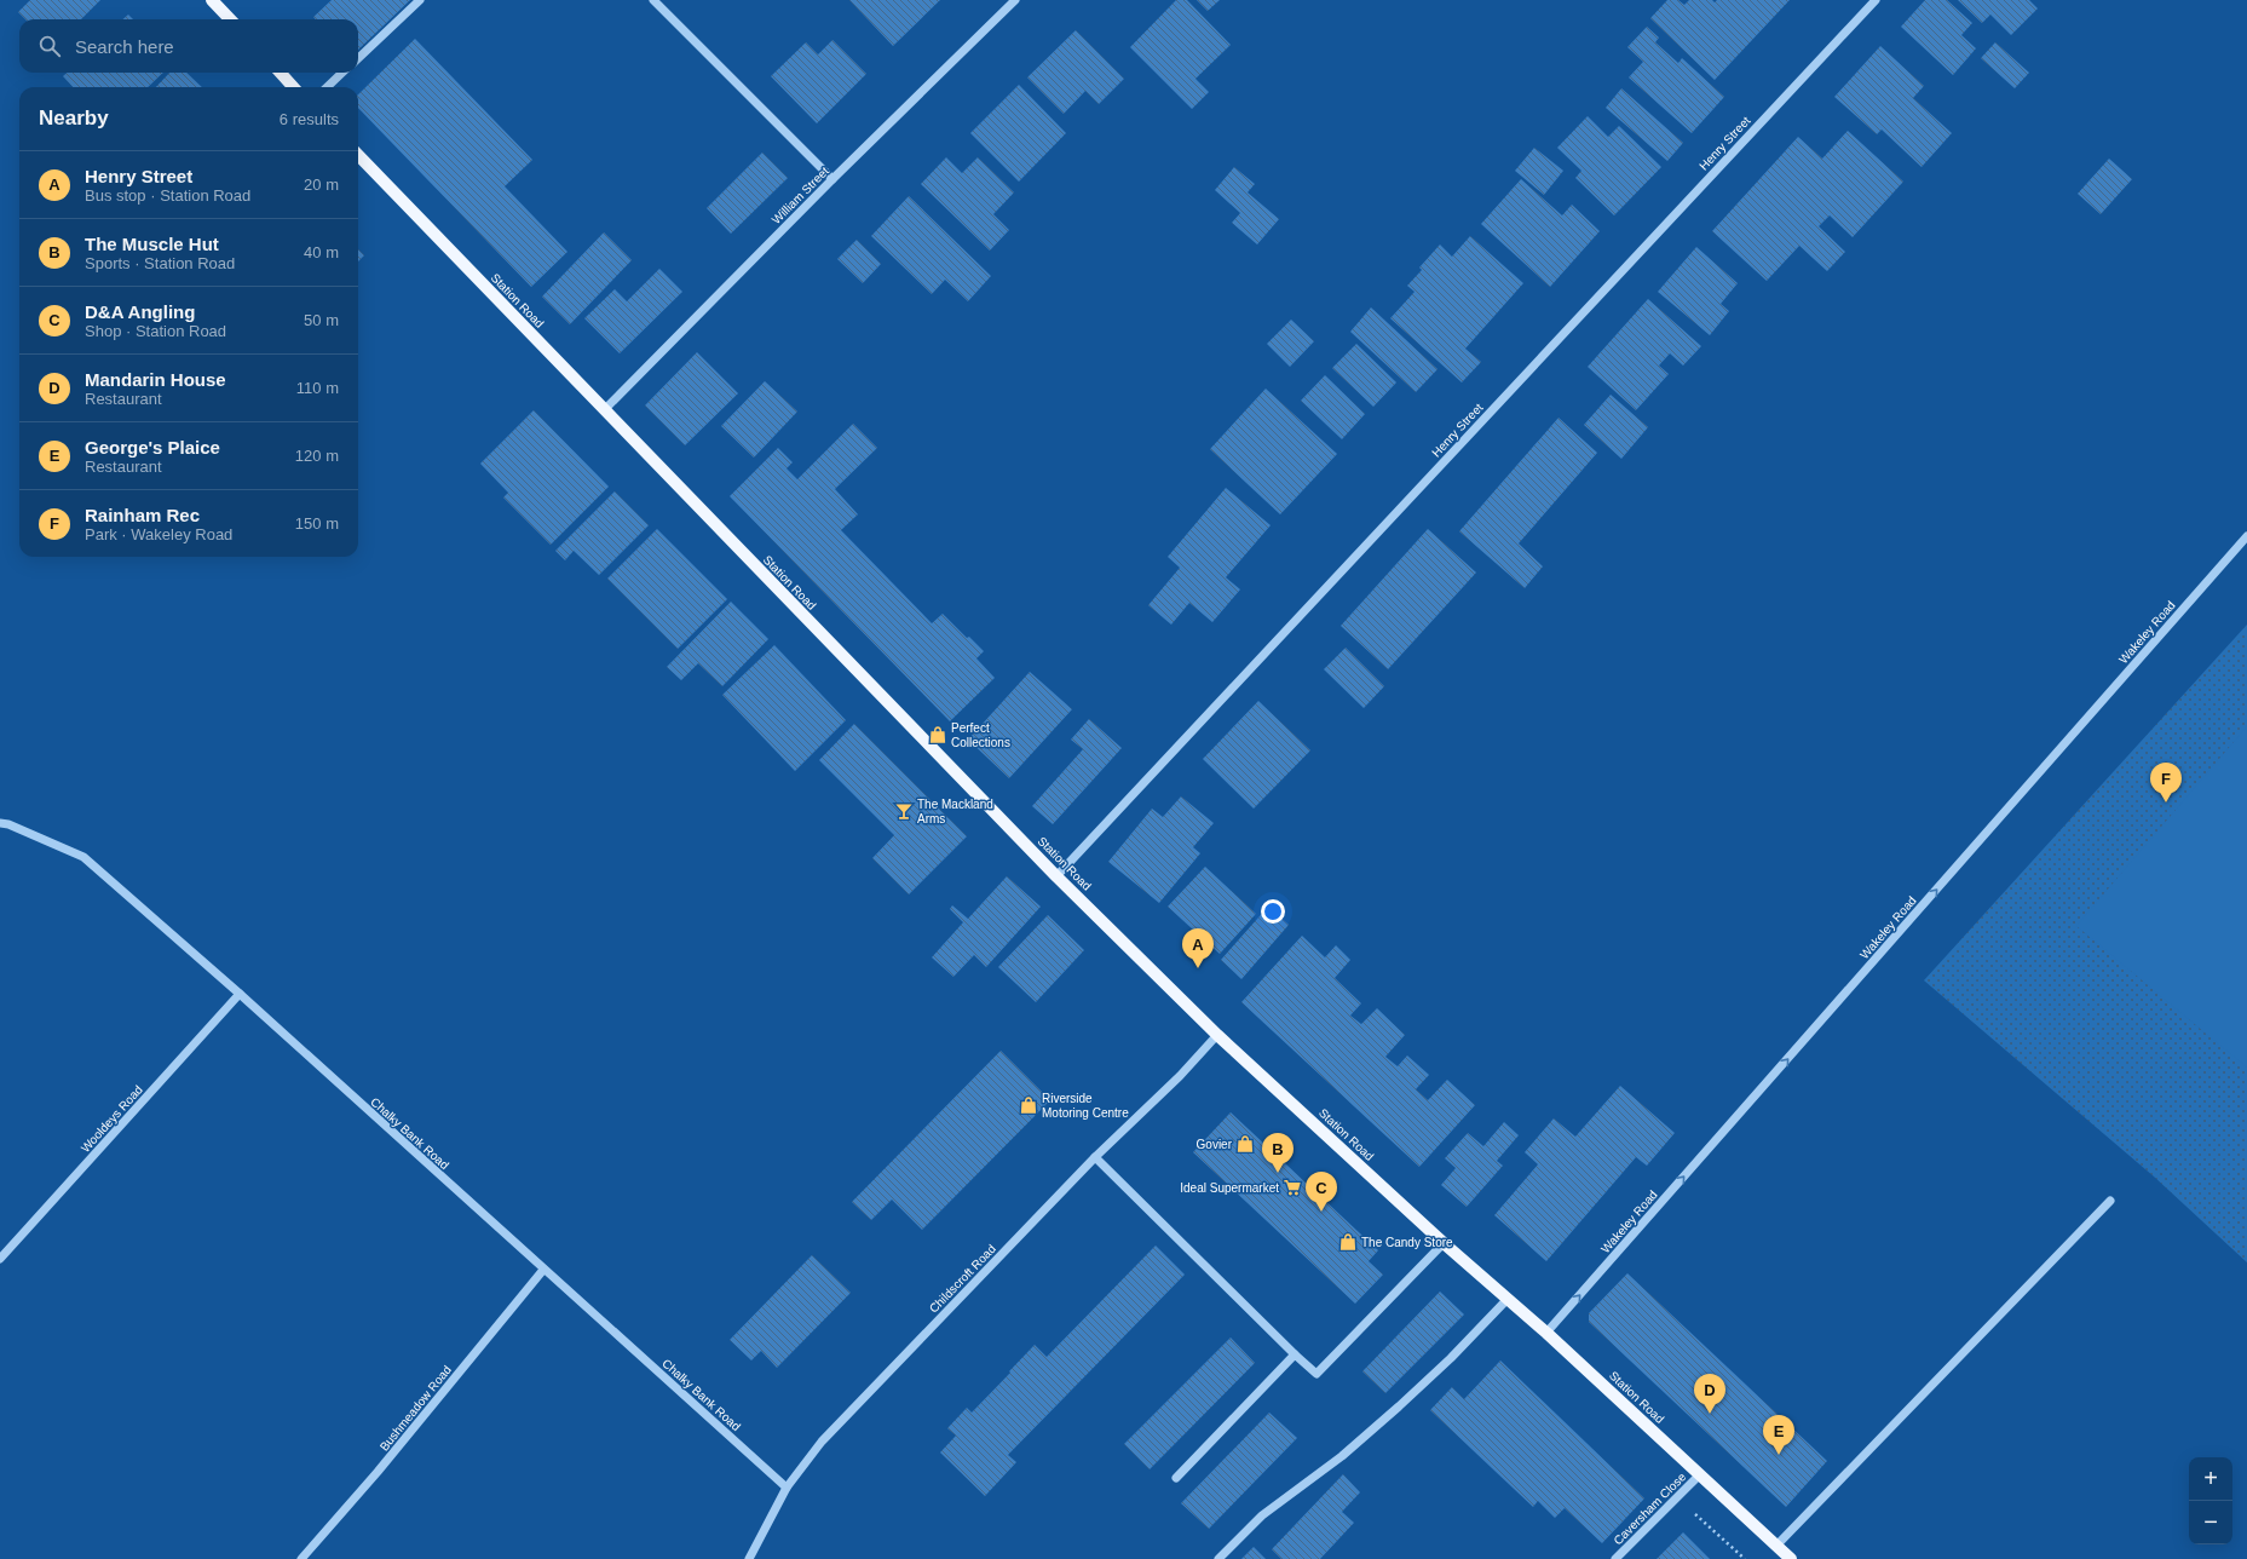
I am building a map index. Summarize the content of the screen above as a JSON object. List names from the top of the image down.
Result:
{
  "streets": {
    "main road": ["Station Road"],
    "street": [
      "Henry Street",
      "William Street",
      "Wakeley Road",
      "Wooldeys Road",
      "Chalky Bank Road",
      "Childscroft Road",
      "Bushmeadow Road",
      "Caversham Close"
    ]
  },
  "crossings": [
    ["Henry Street", "Station Road"],
    ["William Street", "Station Road"],
    ["Station Road", "Wakeley Road"],
    ["Station Road", "Childscroft Road"],
    ["Station Road", "Caversham Close"],
    ["Wooldeys Road", "Chalky Bank Road"],
    ["Chalky Bank Road", "Childscroft Road"],
    ["Chalky Bank Road", "Bushmeadow Road"]
  ],
  "one_way": ["Wakeley Road"],
  "places": {
    "shop": [
      "Perfect Collections",
      "Riverside Motoring Centre",
      "Govier",
      "The Candy Store"
    ],
    "bar": ["The Mackland Arms"],
    "supermarket": ["Ideal Supermarket"]
  },
  "page": {
    "search": "Search here",
    "heading": ["Nearby", "6 results"],
    "list": [
      {
        "mark": "A",
        "name": "Henry Street",
        "note": "Bus stop · Station Road",
        "value": "20 m"
      },
      {
        "mark": "B",
        "name": "The Muscle Hut",
        "note": "Sports · Station Road",
        "value": "40 m"
      },
      {
        "mark": "C",
        "name": "D&A Angling",
        "note": "Shop · Station Road",
        "value": "50 m"
      },
      {
        "mark": "D",
        "name": "Mandarin House",
        "note": "Restaurant",
        "value": "110 m"
      },
      {
        "mark": "E",
        "name": "George's Plaice",
        "note": "Restaurant",
        "value": "120 m"
      },
      {
        "mark": "F",
        "name": "Rainham Rec",
        "note": "Park · Wakeley Road",
        "value": "150 m"
      }
    ],
    "pins": [
      "F",
      "A",
      "B",
      "C",
      "D",
      "E"
    ],
    "map_buttons": ["+", "−"]
  }
}
